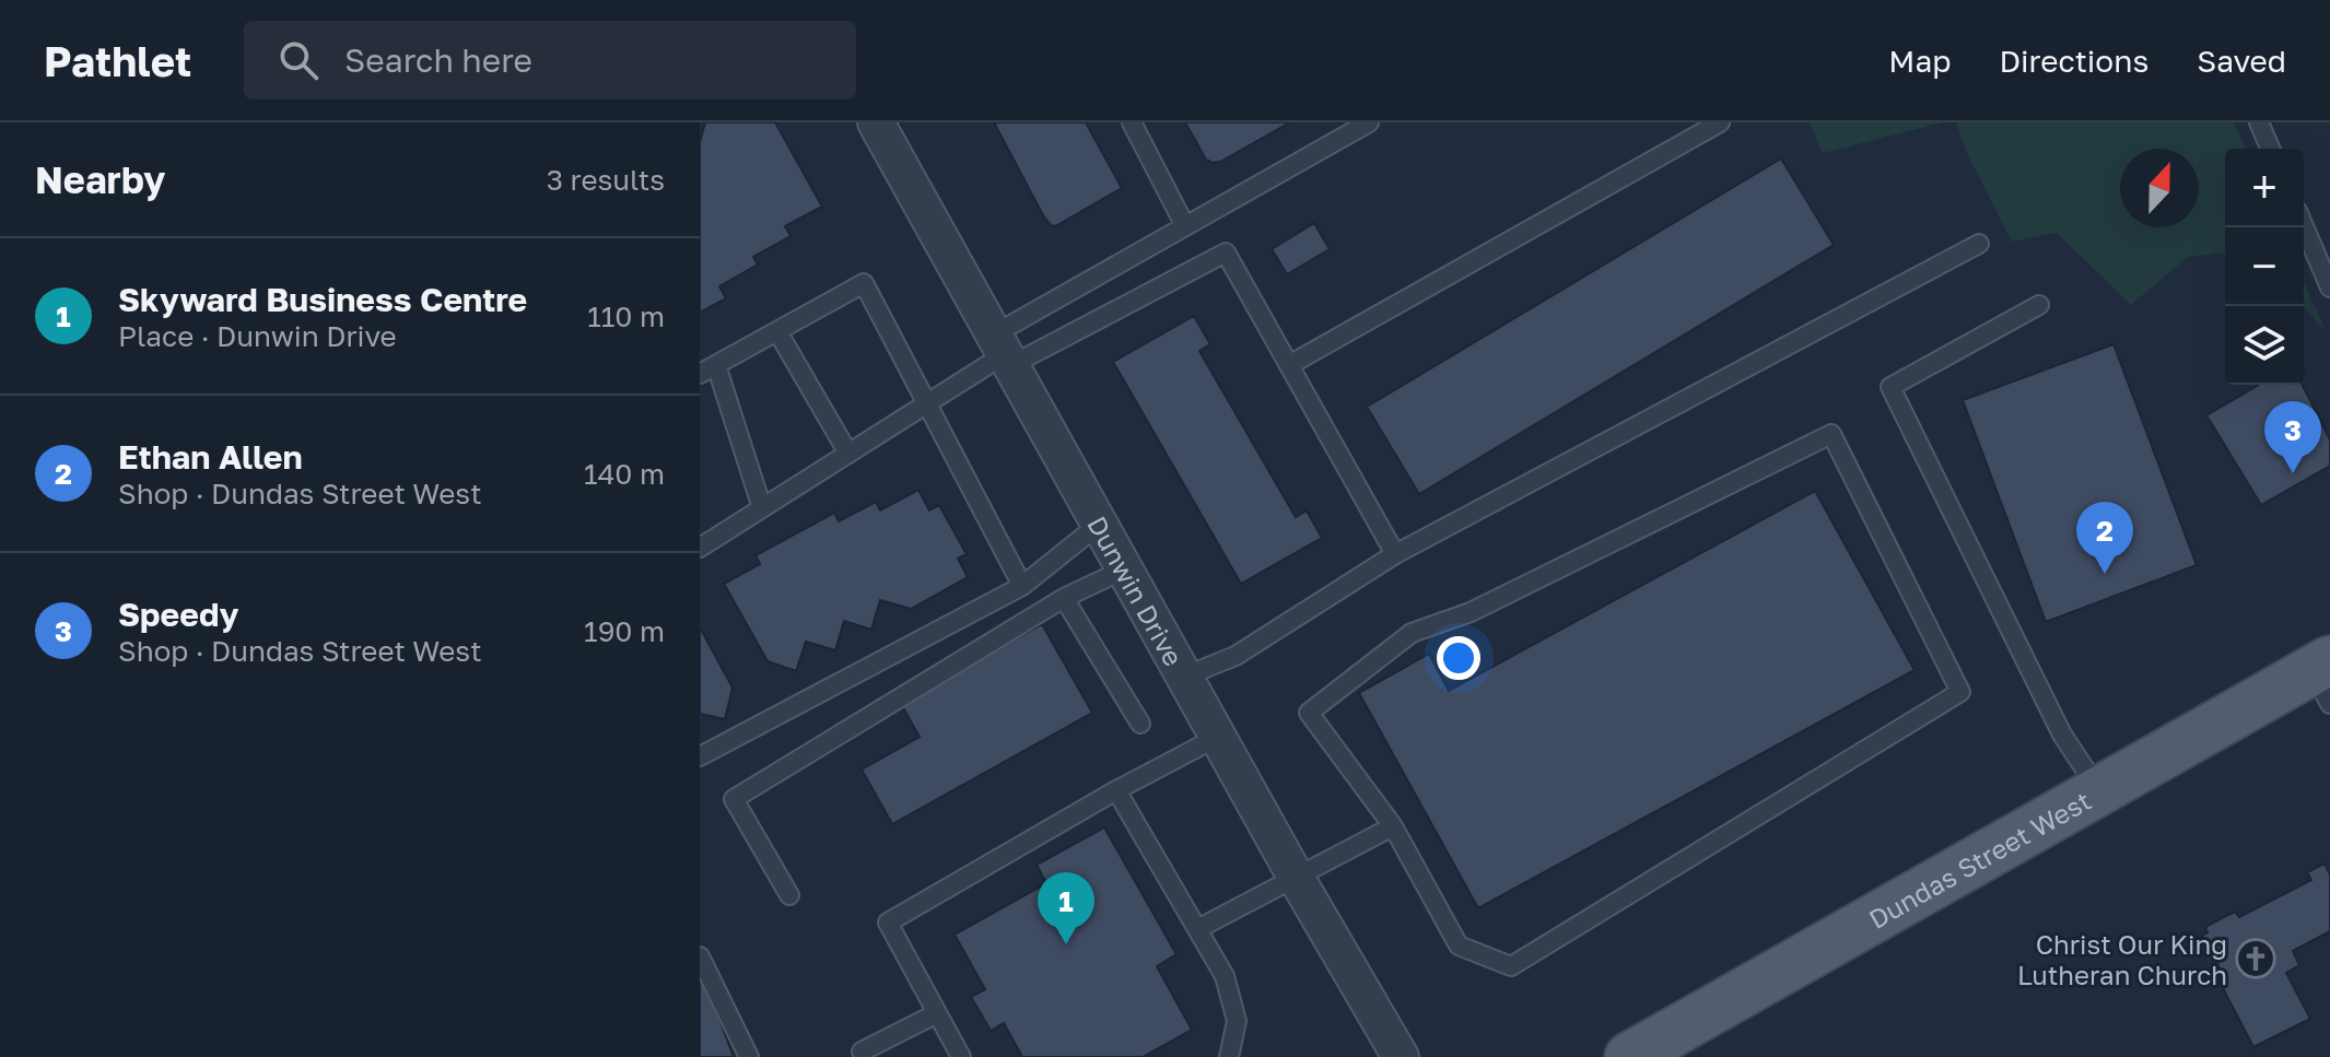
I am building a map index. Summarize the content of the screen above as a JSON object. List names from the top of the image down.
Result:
{
  "streets": {
    "main road": ["Dundas Street West"],
    "street": ["Dunwin Drive"]
  },
  "places": {
    "church": ["Christ Our King Lutheran Church"]
  },
  "north": "top",
  "page": {
    "header": "Pathlet",
    "search": "Search here",
    "nav": ["Map", "Directions", "Saved"],
    "heading": ["Nearby", "3 results"],
    "map_buttons": ["+", "−"],
    "list": [
      {
        "mark": "1",
        "name": "Skyward Business Centre",
        "note": "Place · Dunwin Drive",
        "value": "110 m"
      },
      {
        "mark": "2",
        "name": "Ethan Allen",
        "note": "Shop · Dundas Street West",
        "value": "140 m"
      },
      {
        "mark": "3",
        "name": "Speedy",
        "note": "Shop · Dundas Street West",
        "value": "190 m"
      }
    ],
    "pins": ["3", "2", "1"]
  }
}
